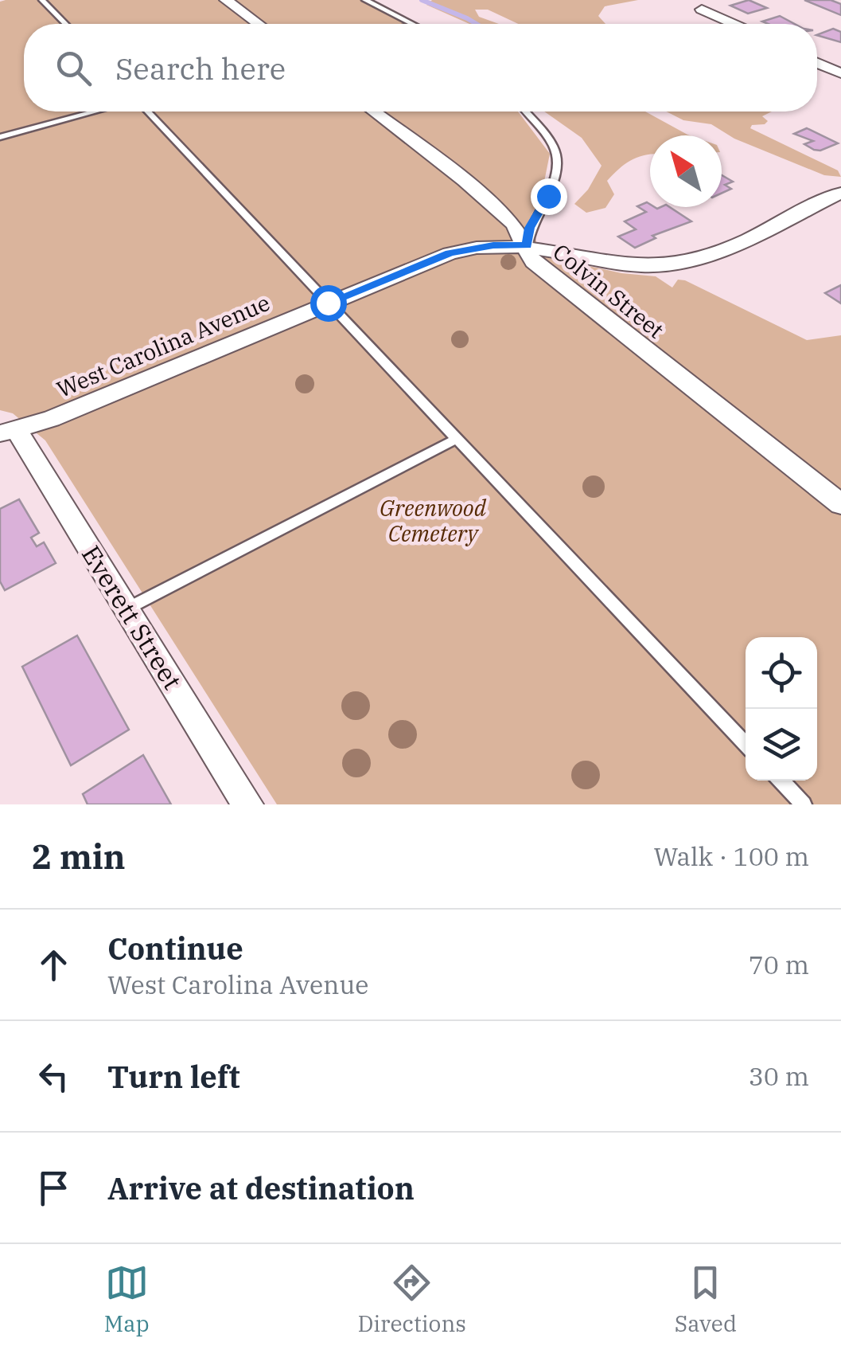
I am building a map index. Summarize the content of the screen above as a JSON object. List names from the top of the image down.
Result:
{
  "streets": {
    "street": ["Colvin Street", "West Carolina Avenue", "Everett Street"]
  },
  "crossings": [
    ["Colvin Street", "West Carolina Avenue"],
    ["West Carolina Avenue", "Everett Street"]
  ],
  "parks": ["Greenwood Cemetery"],
  "north": "top left",
  "page": {
    "search": "Search here",
    "heading": ["2 min", "Walk · 100 m"],
    "list": [
      ["Continue", "West Carolina Avenue", "70 m"],
      ["Turn left", "30 m"],
      "Arrive at destination"
    ],
    "nav": ["Map", "Directions", "Saved"]
  }
}
